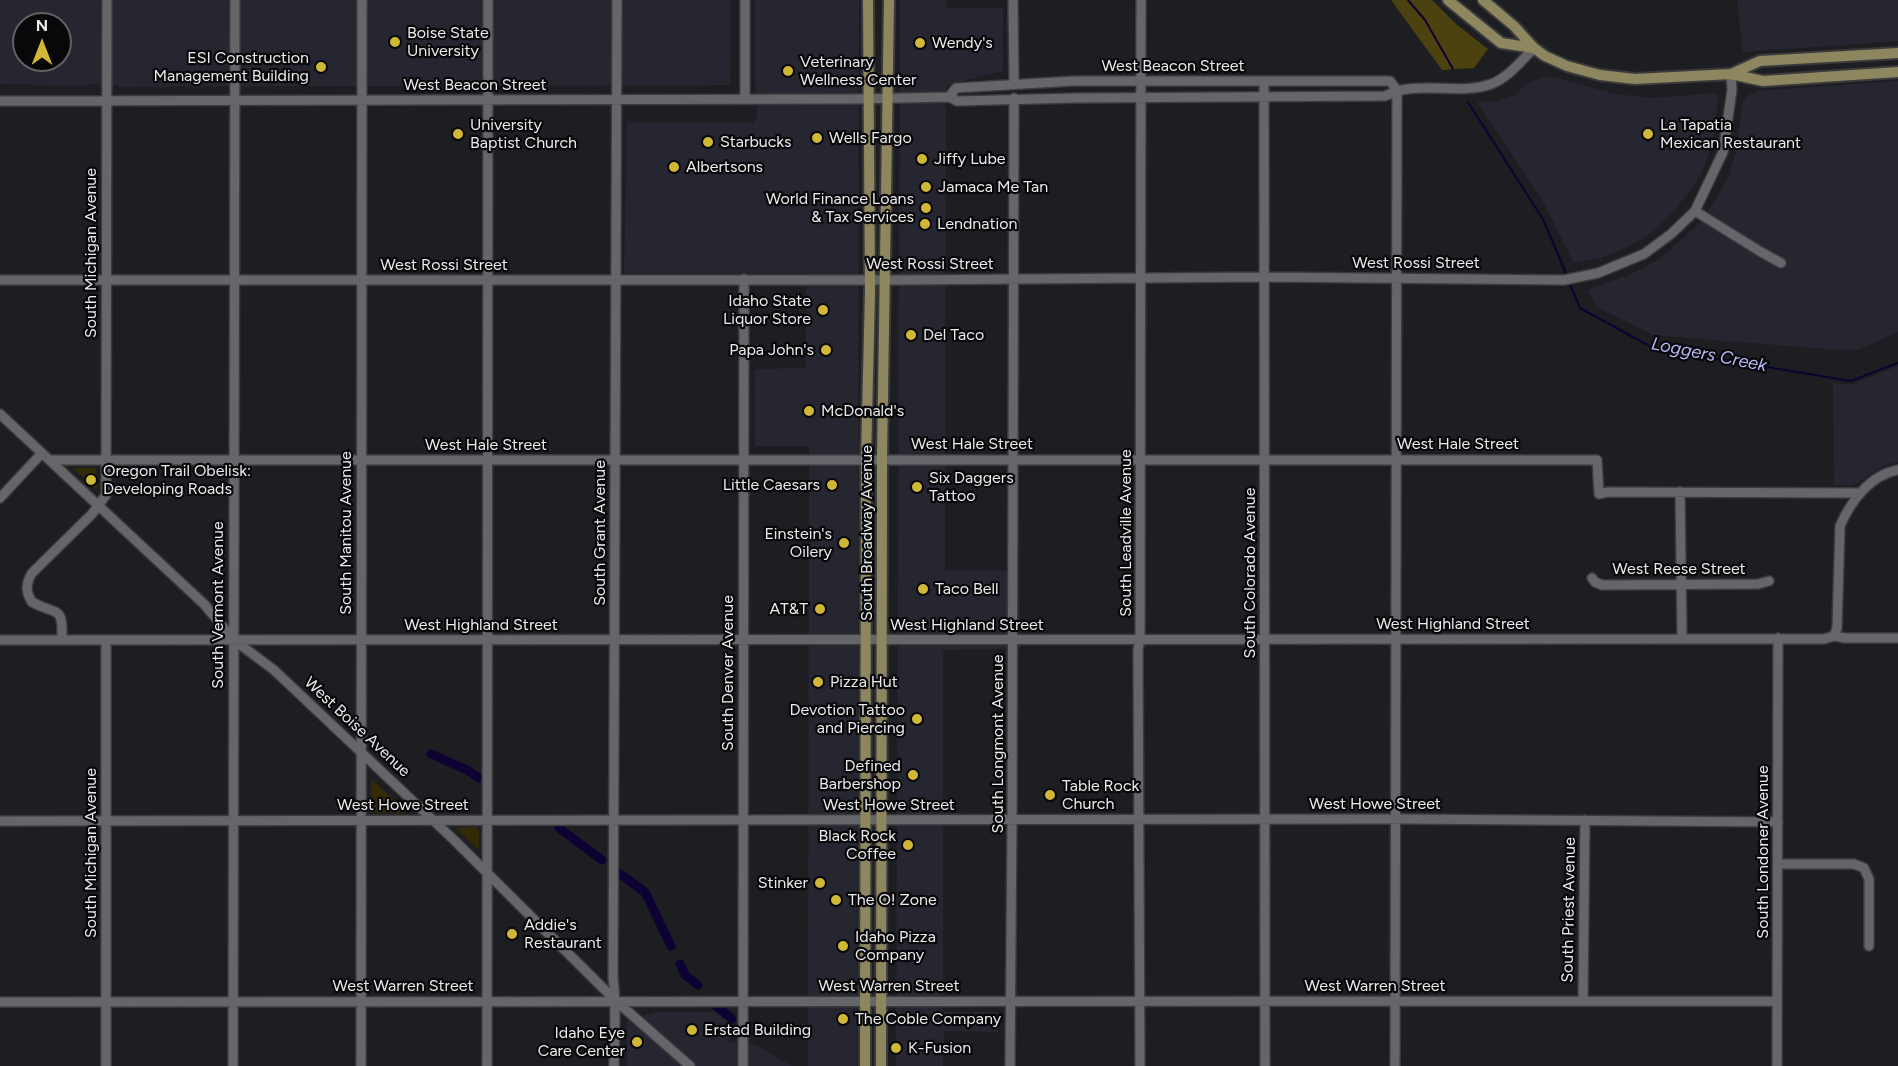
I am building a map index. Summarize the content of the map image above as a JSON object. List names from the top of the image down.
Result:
{
  "streets": {
    "main road": ["South Broadway Avenue"],
    "street": [
      "West Beacon Street",
      "South Michigan Avenue",
      "West Rossi Street",
      "West Hale Street",
      "South Manitou Avenue",
      "South Grant Avenue",
      "South Leadville Avenue",
      "West Reese Street",
      "South Colorado Avenue",
      "South Vermont Avenue",
      "West Highland Street",
      "South Denver Avenue",
      "West Boise Avenue",
      "South Longmont Avenue",
      "West Howe Street",
      "South Londoner Avenue",
      "South Priest Avenue",
      "West Warren Street"
    ]
  },
  "crossings": [
    ["West Beacon Street", "South Michigan Avenue"],
    ["West Beacon Street", "South Manitou Avenue"],
    ["West Beacon Street", "South Grant Avenue"],
    ["West Beacon Street", "South Broadway Avenue"],
    ["West Beacon Street", "South Leadville Avenue"],
    ["West Beacon Street", "South Colorado Avenue"],
    ["West Beacon Street", "South Vermont Avenue"],
    ["West Beacon Street", "South Longmont Avenue"],
    ["South Michigan Avenue", "West Rossi Street"],
    ["South Michigan Avenue", "West Hale Street"],
    ["South Michigan Avenue", "West Highland Street"],
    ["South Michigan Avenue", "West Boise Avenue"],
    ["South Michigan Avenue", "West Howe Street"],
    ["South Michigan Avenue", "West Warren Street"],
    ["West Rossi Street", "South Manitou Avenue"],
    ["West Rossi Street", "South Grant Avenue"],
    ["West Rossi Street", "South Broadway Avenue"],
    ["West Rossi Street", "South Leadville Avenue"],
    ["West Rossi Street", "South Colorado Avenue"],
    ["West Rossi Street", "South Vermont Avenue"],
    ["West Rossi Street", "South Denver Avenue"],
    ["West Rossi Street", "South Longmont Avenue"],
    ["West Hale Street", "South Manitou Avenue"],
    ["West Hale Street", "South Grant Avenue"],
    ["West Hale Street", "South Broadway Avenue"],
    ["West Hale Street", "South Leadville Avenue"],
    ["West Hale Street", "South Colorado Avenue"],
    ["West Hale Street", "South Vermont Avenue"],
    ["West Hale Street", "South Denver Avenue"],
    ["West Hale Street", "West Boise Avenue"],
    ["West Hale Street", "South Longmont Avenue"],
    ["South Manitou Avenue", "West Highland Street"],
    ["South Manitou Avenue", "West Boise Avenue"],
    ["South Manitou Avenue", "West Howe Street"],
    ["South Manitou Avenue", "West Warren Street"],
    ["South Grant Avenue", "West Highland Street"],
    ["South Grant Avenue", "West Boise Avenue"],
    ["South Grant Avenue", "West Howe Street"],
    ["South Grant Avenue", "West Warren Street"],
    ["South Broadway Avenue", "West Highland Street"],
    ["South Broadway Avenue", "West Howe Street"],
    ["South Broadway Avenue", "West Warren Street"],
    ["South Leadville Avenue", "West Highland Street"],
    ["South Leadville Avenue", "West Howe Street"],
    ["South Leadville Avenue", "West Warren Street"],
    ["South Colorado Avenue", "West Highland Street"],
    ["South Colorado Avenue", "West Howe Street"],
    ["South Colorado Avenue", "West Warren Street"],
    ["South Vermont Avenue", "West Highland Street"],
    ["South Vermont Avenue", "West Boise Avenue"],
    ["South Vermont Avenue", "West Howe Street"],
    ["South Vermont Avenue", "West Warren Street"],
    ["West Highland Street", "South Denver Avenue"],
    ["West Highland Street", "West Boise Avenue"],
    ["West Highland Street", "South Longmont Avenue"],
    ["West Highland Street", "South Londoner Avenue"],
    ["South Denver Avenue", "West Howe Street"],
    ["South Denver Avenue", "West Warren Street"],
    ["West Boise Avenue", "West Howe Street"],
    ["West Boise Avenue", "West Warren Street"],
    ["South Longmont Avenue", "West Howe Street"],
    ["South Longmont Avenue", "West Warren Street"],
    ["West Howe Street", "South Londoner Avenue"],
    ["West Howe Street", "South Priest Avenue"],
    ["South Londoner Avenue", "West Warren Street"],
    ["South Priest Avenue", "West Warren Street"]
  ],
  "water": ["Loggers Creek"],
  "places": [
    "Boise State University",
    "Wendy's",
    "ESI Construction Management Building",
    "Veterinary Wellness Center",
    "University Baptist Church",
    "La Tapatia Mexican Restaurant",
    "Wells Fargo",
    "Starbucks",
    "Jiffy Lube",
    "Albertsons",
    "Jamaca Me Tan",
    "World Finance Loans & Tax Services",
    "Lendnation",
    "Idaho State Liquor Store",
    "Del Taco",
    "Papa John's",
    "McDonald's",
    "Oregon Trail Obelisk: Developing Roads",
    "Little Caesars",
    "Six Daggers Tattoo",
    "Einstein's Oilery",
    "Taco Bell",
    "AT&T",
    "Pizza Hut",
    "Devotion Tattoo and Piercing",
    "Defined Barbershop",
    "Table Rock Church",
    "Black Rock Coffee",
    "Stinker",
    "The O! Zone",
    "Addie's Restaurant",
    "Idaho Pizza Company",
    "The Coble Company",
    "Erstad Building",
    "Idaho Eye Care Center",
    "K-Fusion"
  ],
  "north": "top"
}
